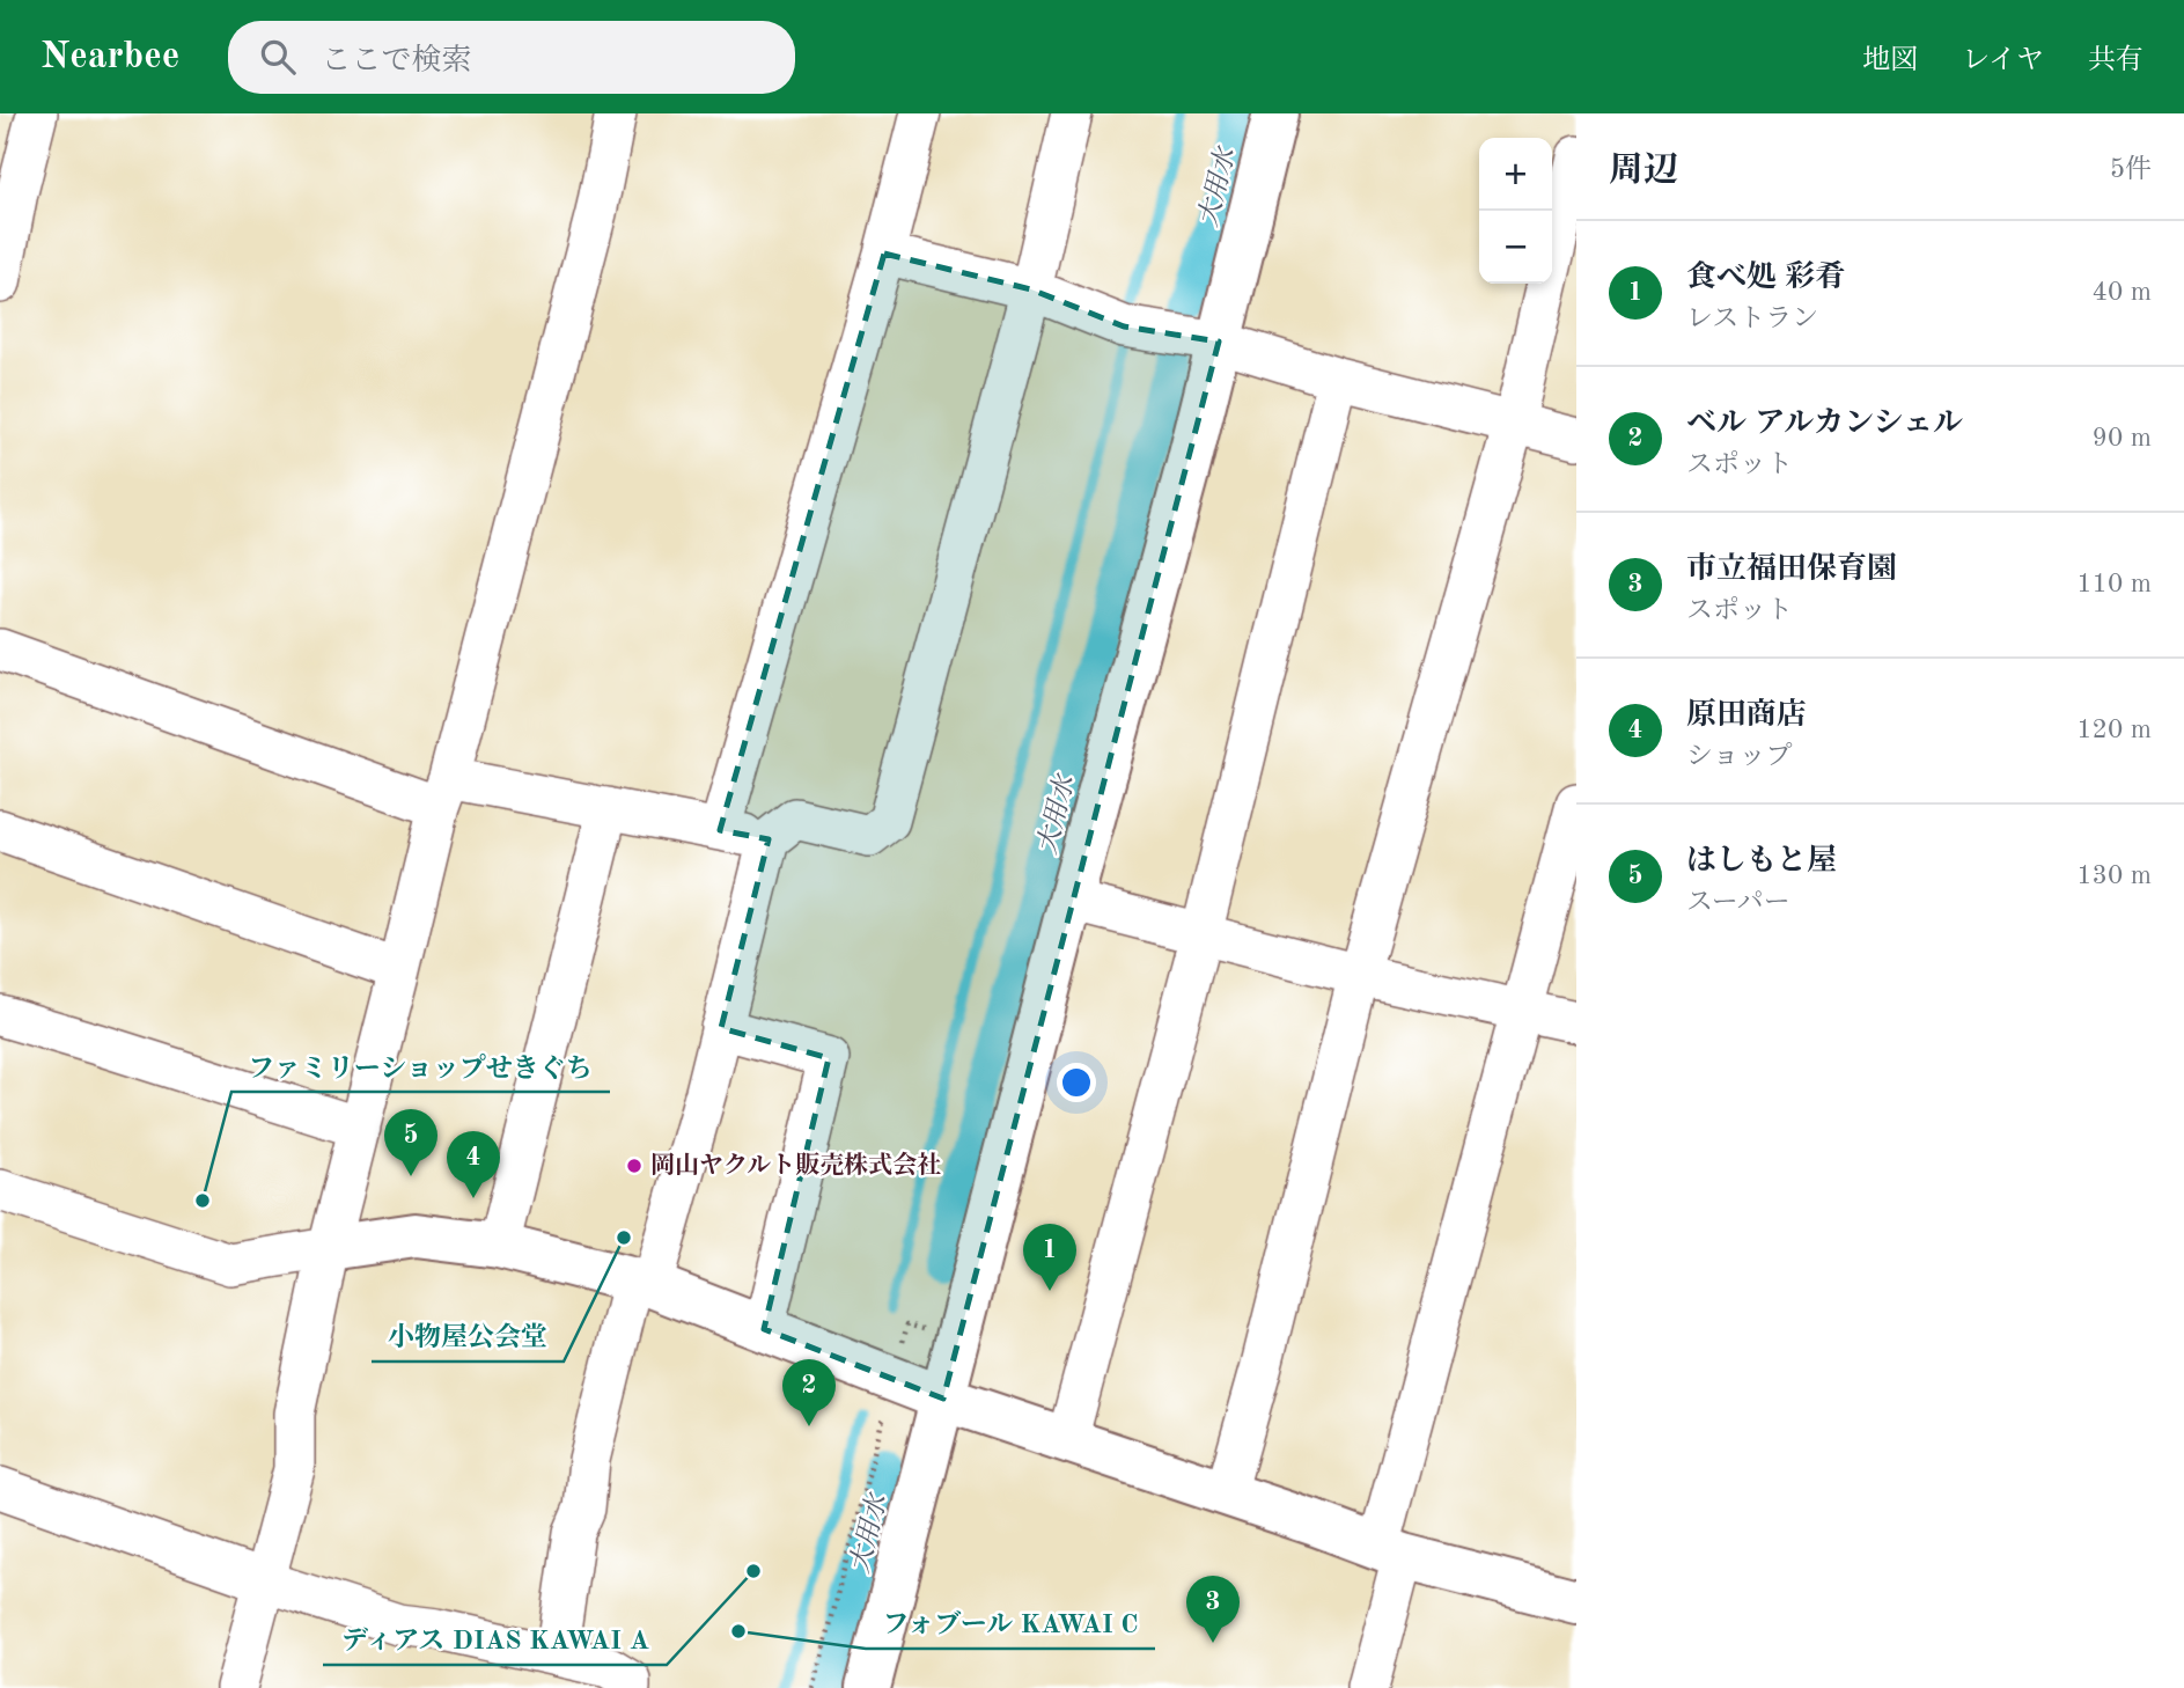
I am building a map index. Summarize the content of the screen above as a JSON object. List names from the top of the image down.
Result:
{
  "water": ["大用水"],
  "places": [
    "岡山ヤクルト販売株式会社",
    "ファミリーショップせきぐち",
    "小物屋公会堂",
    "ディアス DIAS KAWAI A",
    "フォブール KAWAI C"
  ],
  "page": {
    "header": "Nearbee",
    "search": "ここで検索",
    "nav": ["地図", "レイヤ", "共有"],
    "heading": ["周辺", "5件"],
    "map_buttons": ["+", "−"],
    "list": [
      {
        "mark": "1",
        "name": "食べ処 彩肴",
        "note": "レストラン",
        "value": "40 m"
      },
      {
        "mark": "2",
        "name": "ベル アルカンシェル",
        "note": "スポット",
        "value": "90 m"
      },
      {
        "mark": "3",
        "name": "市立福田保育園",
        "note": "スポット",
        "value": "110 m"
      },
      {
        "mark": "4",
        "name": "原田商店",
        "note": "ショップ",
        "value": "120 m"
      },
      {
        "mark": "5",
        "name": "はしもと屋",
        "note": "スーパー",
        "value": "130 m"
      }
    ],
    "pins": [
      "5",
      "4",
      "1",
      "2",
      "3"
    ]
  }
}
